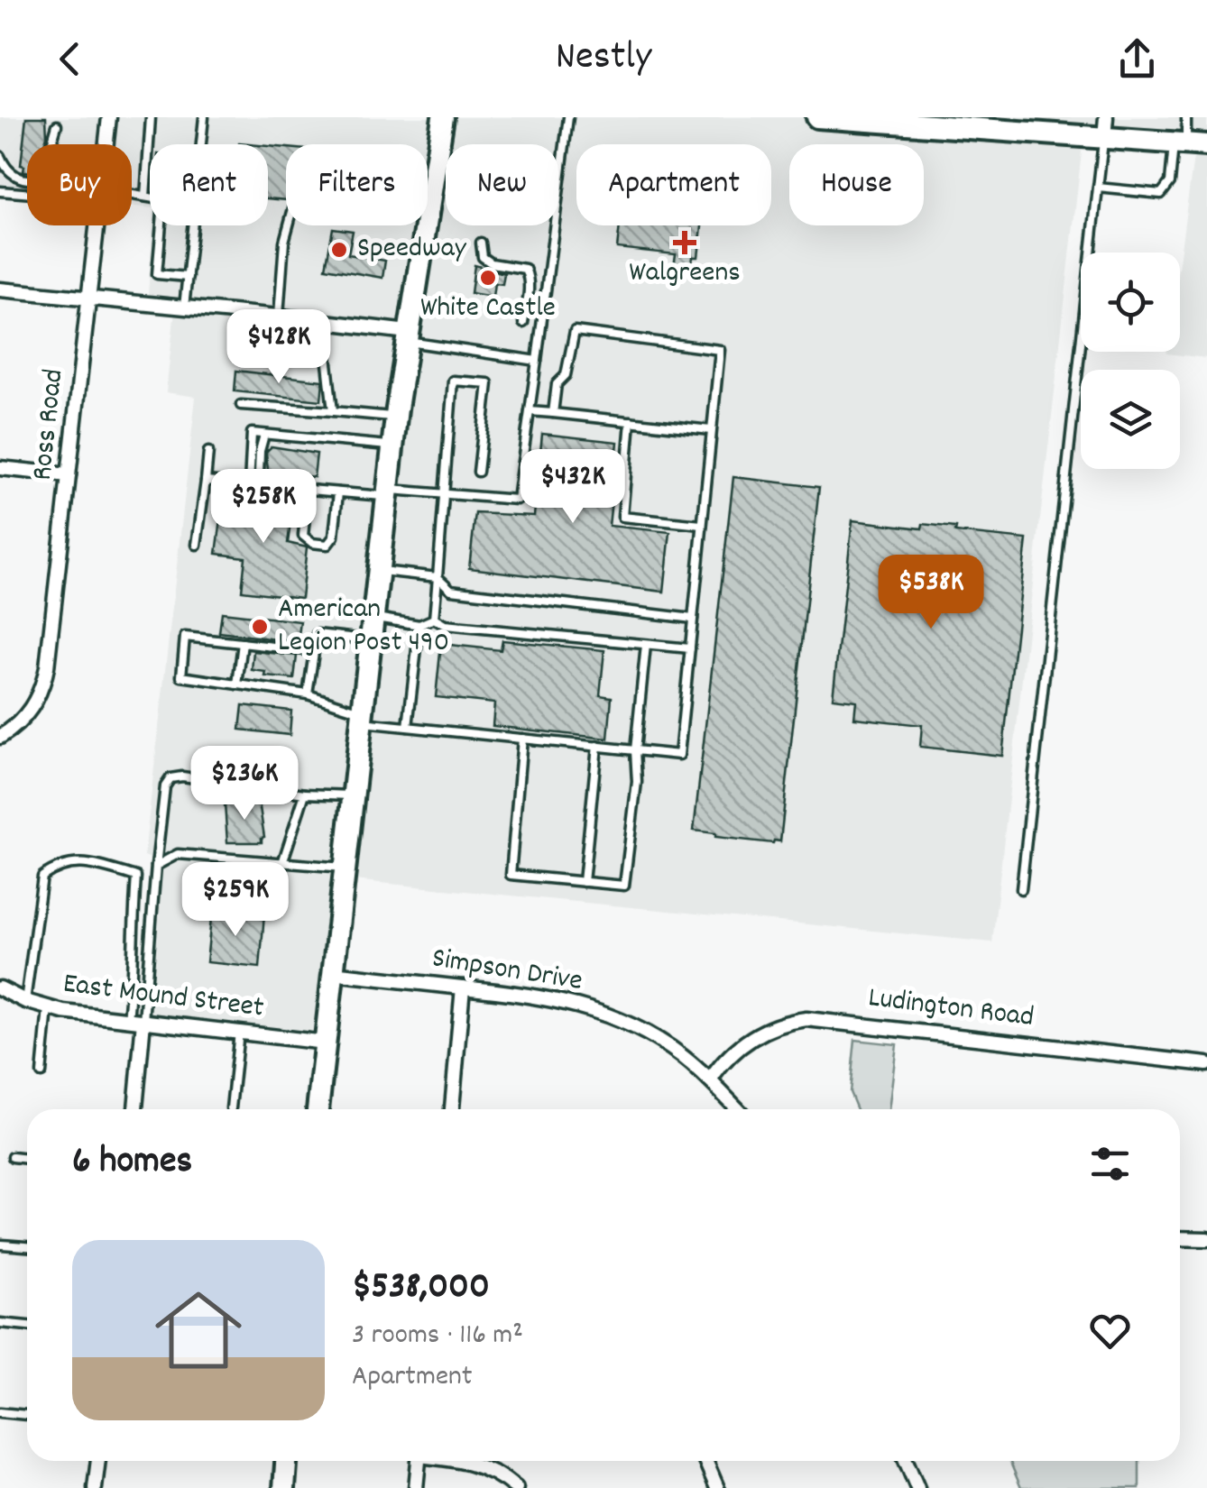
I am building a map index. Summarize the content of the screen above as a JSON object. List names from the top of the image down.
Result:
{
  "streets": {
    "street": [
      "Ross Road",
      "Simpson Drive",
      "East Mound Street",
      "Ludington Road"
    ]
  },
  "crossings": [
    ["Simpson Drive", "Ludington Road"]
  ],
  "places": {
    "health": ["Walgreens"],
    "other": ["Speedway", "White Castle", "American Legion Post 490"]
  },
  "page": {
    "header": "Nestly",
    "chip": [
      "Buy",
      "Rent",
      "Filters",
      "New",
      "Apartment",
      "House"
    ],
    "price": [
      "$428K",
      "$432K",
      "$258K",
      "$538K",
      "$236K",
      "$259K"
    ],
    "heading": "6 homes",
    "list": [
      {
        "name": "$538,000",
        "note": "3 rooms · 116 m² · Apartment"
      }
    ]
  }
}
